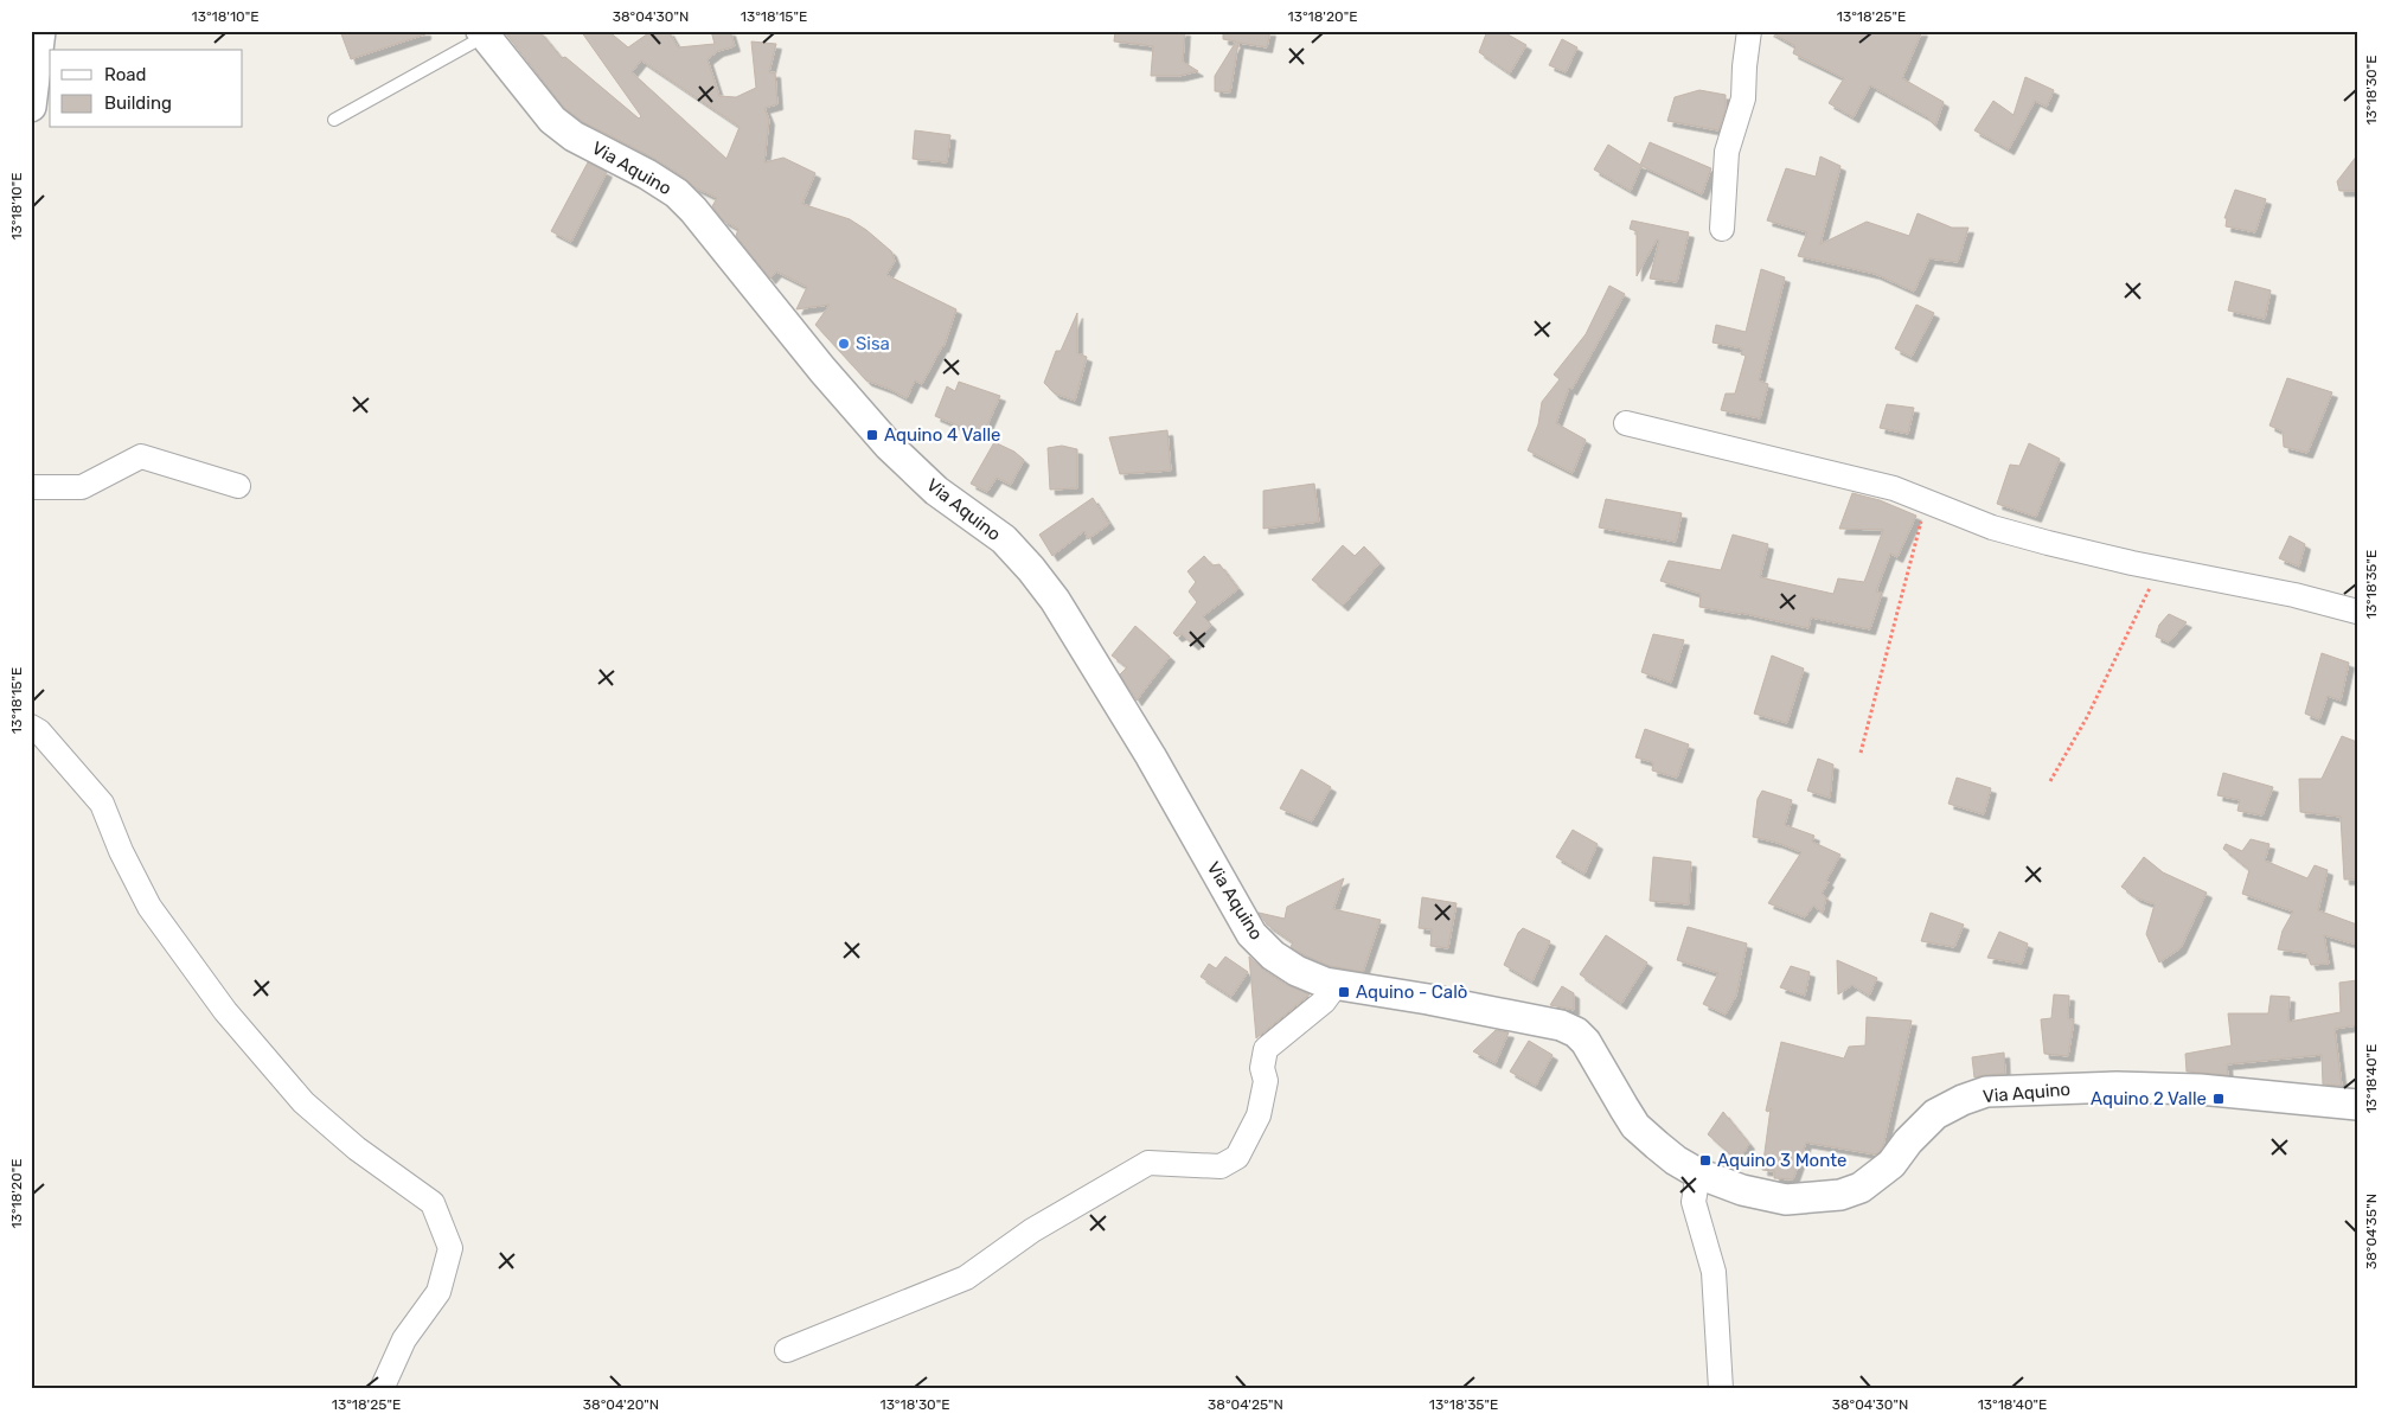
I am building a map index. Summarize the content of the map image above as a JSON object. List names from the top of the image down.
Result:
{
  "streets": {
    "street": ["Via Aquino"]
  },
  "places": {
    "other": ["Sisa"],
    "transit": [
      "Aquino 4 Valle",
      "Aquino - Calò",
      "Aquino 2 Valle",
      "Aquino 3 Monte"
    ]
  },
  "legend": ["Road", "Building"],
  "coordinates": [
    "13°18'10\"E",
    "38°04'30\"N",
    "13°18'15\"E",
    "13°18'20\"E",
    "13°18'25\"E",
    "13°18'30\"E",
    "13°18'35\"E",
    "13°18'40\"E",
    "38°04'35\"N",
    "38°04'20\"N",
    "38°04'25\"N"
  ]
}
